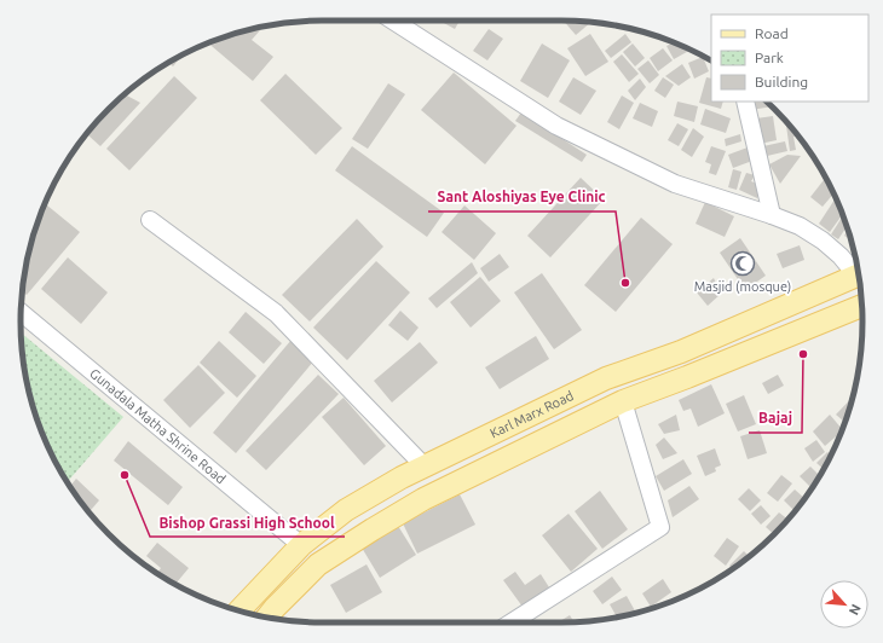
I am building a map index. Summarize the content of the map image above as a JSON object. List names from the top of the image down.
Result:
{
  "streets": {
    "main road": ["Karl Marx Road"],
    "street": ["Gunadala Matha Shrine Road"]
  },
  "crossings": [
    ["Karl Marx Road", "Gunadala Matha Shrine Road"]
  ],
  "places": {
    "mosque": ["Masjid (mosque)"],
    "other": ["Sant Aloshiyas Eye Clinic", "Bajaj", "Bishop Grassi High School"]
  },
  "legend": ["Road", "Park", "Building"],
  "north": "bottom right"
}
